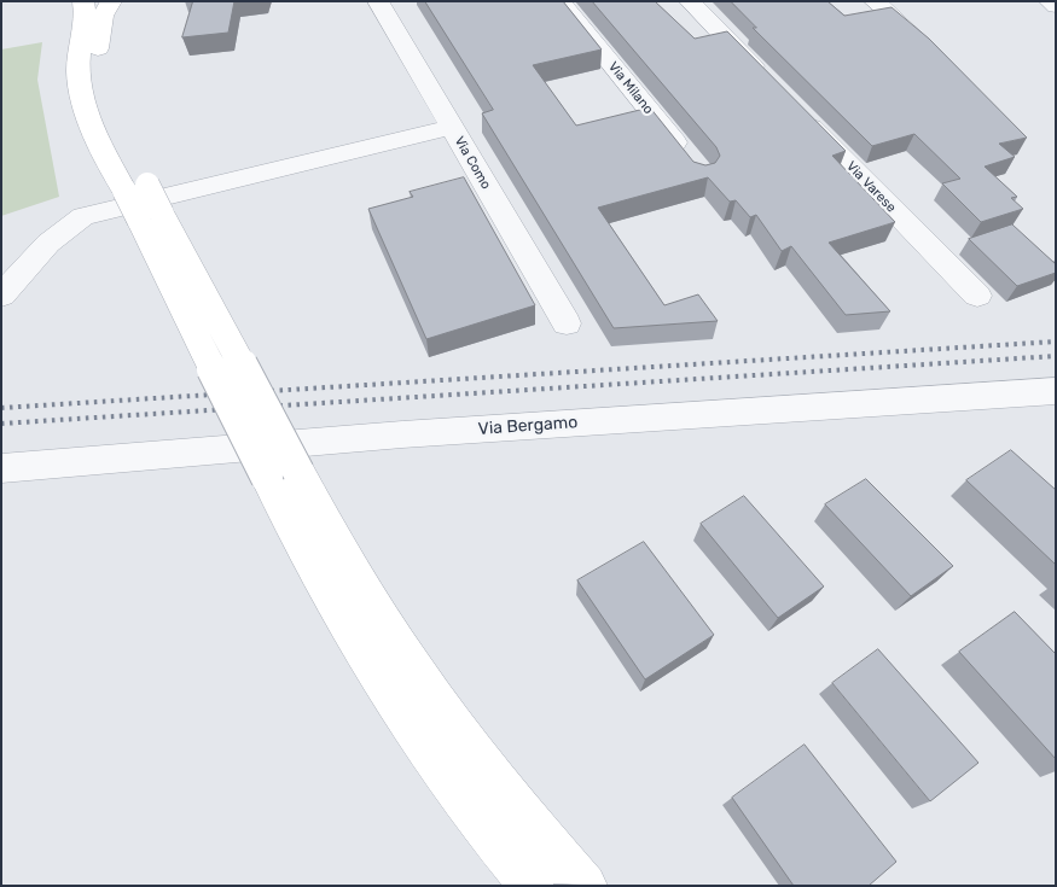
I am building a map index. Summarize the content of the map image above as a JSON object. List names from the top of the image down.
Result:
{
  "streets": {
    "street": [
      "Via Milano",
      "Via Como",
      "Via Varese",
      "Via Bergamo"
    ]
  }
}
